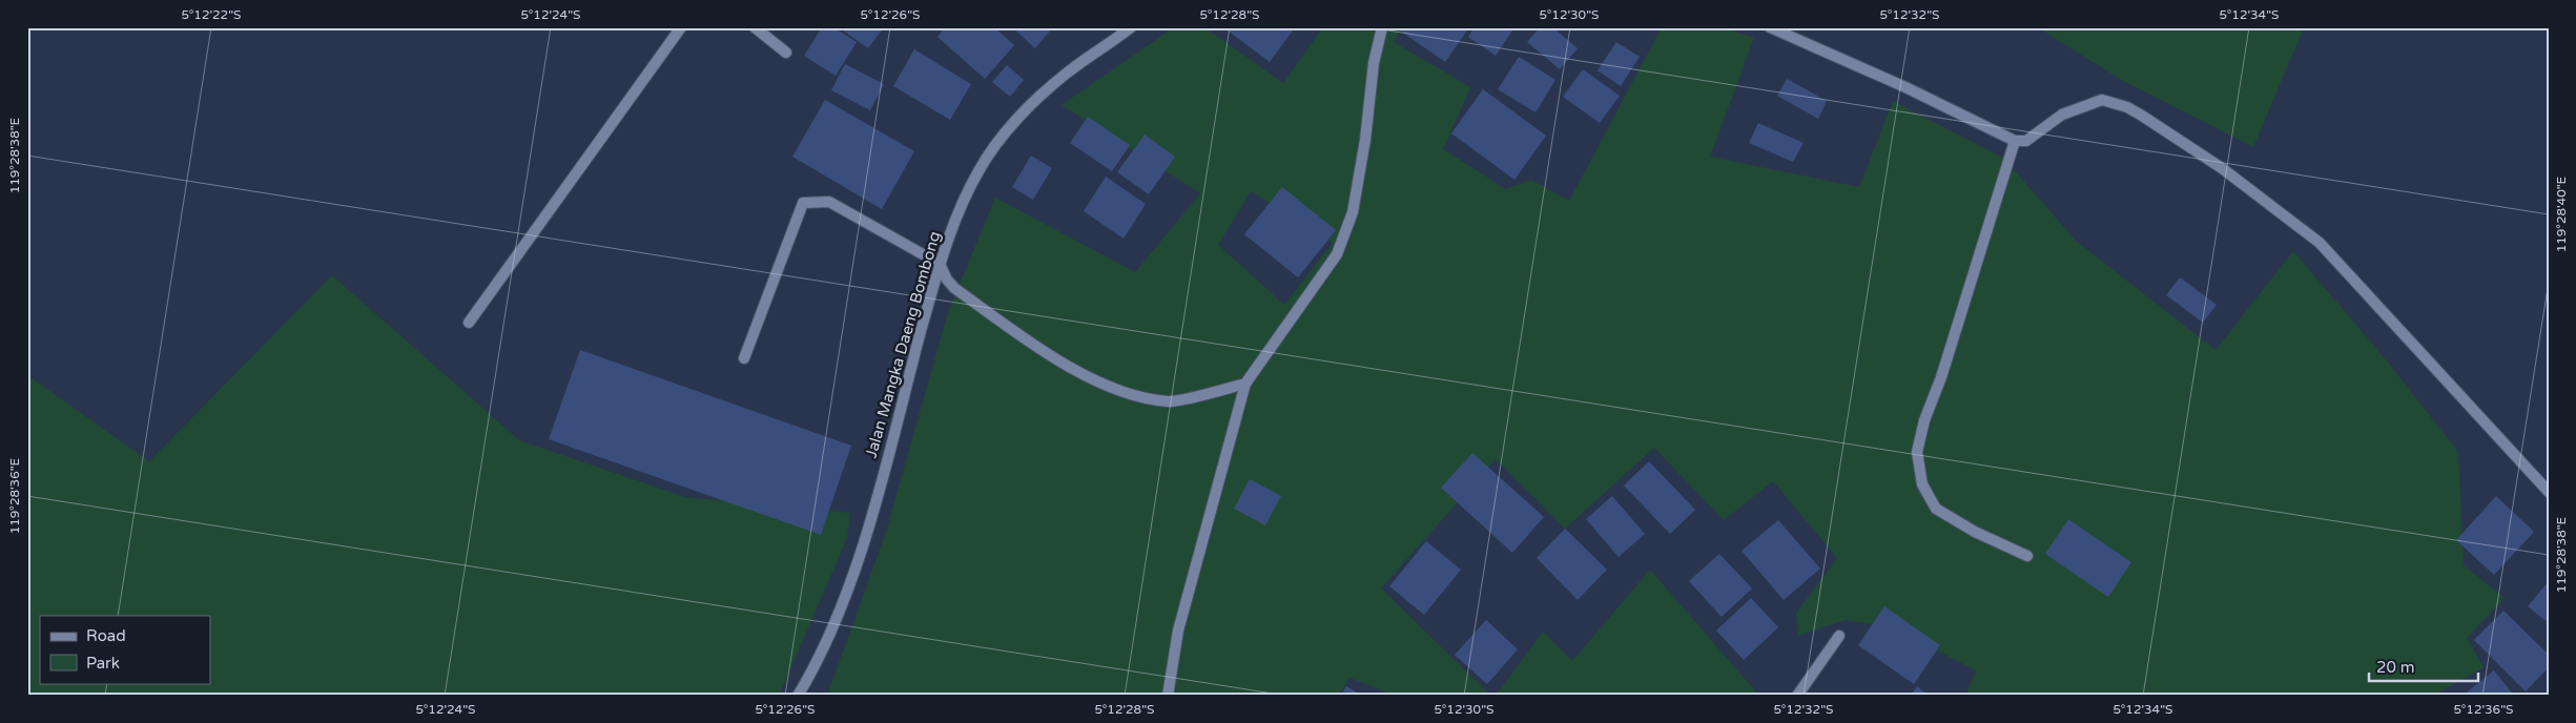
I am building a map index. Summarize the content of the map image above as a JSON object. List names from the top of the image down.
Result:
{
  "streets": {
    "street": ["Jalan Mangka Daeng Bombong"]
  },
  "legend": ["Road", "Park"],
  "scale_bar": "20 m",
  "coordinates": [
    "5°12'22\"S",
    "5°12'24\"S",
    "5°12'26\"S",
    "5°12'28\"S",
    "5°12'30\"S",
    "5°12'32\"S",
    "5°12'34\"S",
    "119°28'38\"E",
    "119°28'40\"E",
    "119°28'36\"E",
    "5°12'36\"S"
  ]
}
